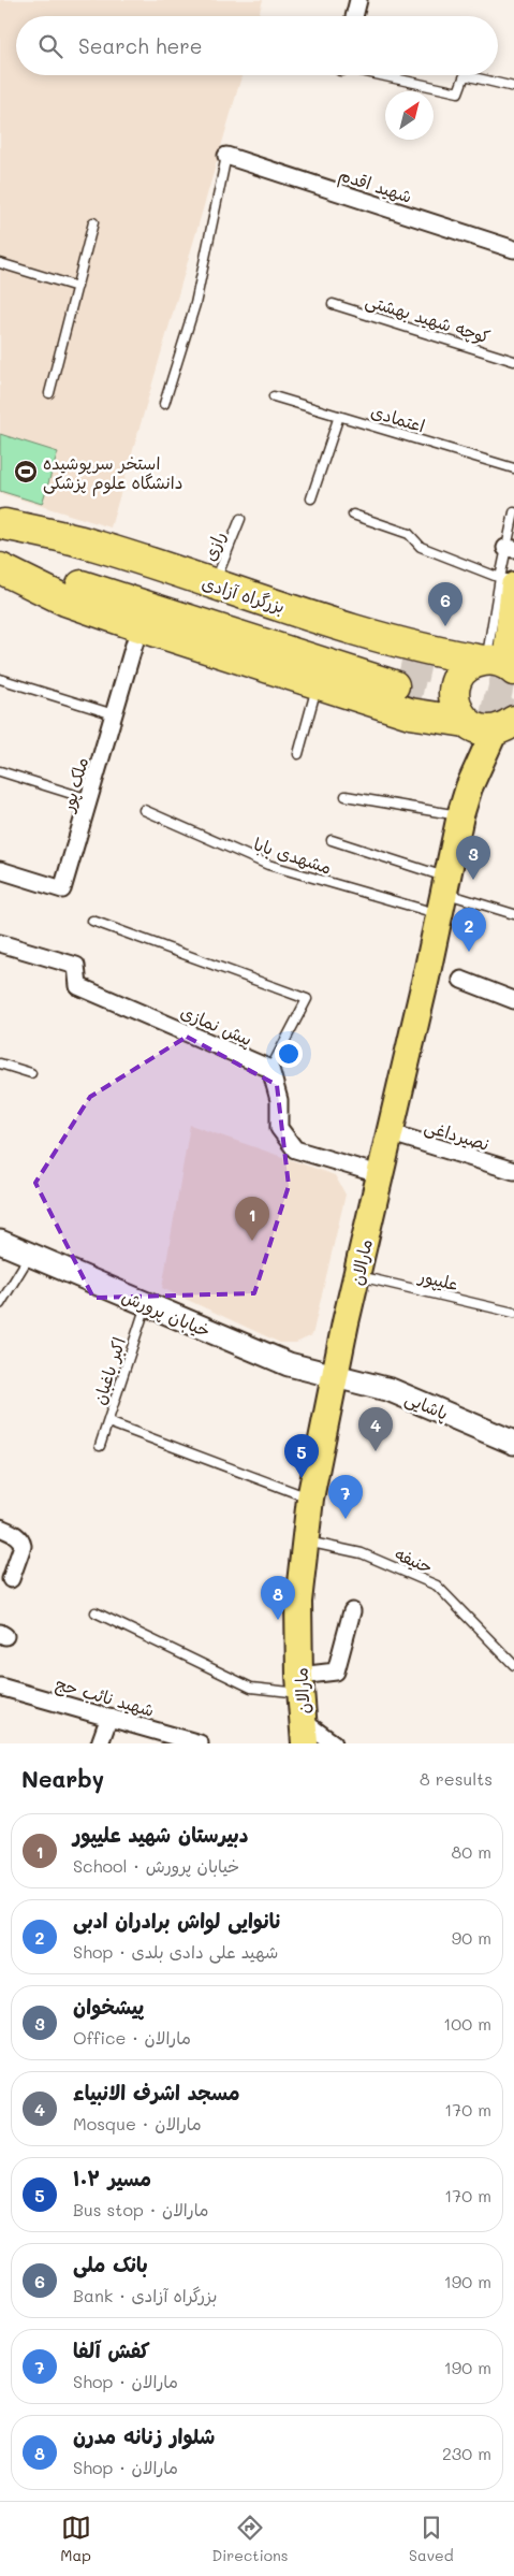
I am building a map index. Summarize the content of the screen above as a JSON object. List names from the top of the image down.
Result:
{
  "streets": {
    "highway": ["بزرگراه آزادی"],
    "main road": ["مارالان", "خیابان پرورش", "پاشایی"],
    "street": [
      "شهید اقدم",
      "ملک پور",
      "پیش نمازی",
      "نصیرداغی",
      "شهید نائب حج"
    ],
    "lane": [
      "کوچه شهید بهشتی",
      "اعتمادی",
      "رازی",
      "مشهدی بابا",
      "علیپور",
      "اکبر باغبان",
      "حنیفه"
    ]
  },
  "crossings": [
    ["رازی", "بزرگراه آزادی"],
    ["مشهدی بابا", "مارالان"],
    ["نصیرداغی", "مارالان"],
    ["مارالان", "علیپور"],
    ["مارالان", "خیابان پرورش"],
    ["مارالان", "پاشایی"],
    ["مارالان", "حنیفه"],
    ["خیابان پرورش", "اکبر باغبان"],
    ["خیابان پرورش", "پاشایی"]
  ],
  "places": {
    "sports": ["استخر سرپوشیده دانشگاه علوم پزشکی"]
  },
  "north": "top right",
  "page": {
    "search": "Search here",
    "pins": [
      "6",
      "3",
      "2",
      "1",
      "4",
      "5",
      "7",
      "8"
    ],
    "heading": ["Nearby", "8 results"],
    "list": [
      {
        "mark": "1",
        "name": "دبیرستان شهید علیپور",
        "note": "School · خیابان پرورش",
        "value": "80 m"
      },
      {
        "mark": "2",
        "name": "نانوایی لواش برادران ادبی",
        "note": "Shop · شهید علی دادی بلدی",
        "value": "90 m"
      },
      {
        "mark": "3",
        "name": "پیشخوان",
        "note": "Office · مارالان",
        "value": "100 m"
      },
      {
        "mark": "4",
        "name": "مسجد اشرف الانبیاء",
        "note": "Mosque · مارالان",
        "value": "170 m"
      },
      {
        "mark": "5",
        "name": "مسیر ۱۰۲",
        "note": "Bus stop · مارالان",
        "value": "170 m"
      },
      {
        "mark": "6",
        "name": "بانک ملی",
        "note": "Bank · بزرگراه آزادی",
        "value": "190 m"
      },
      {
        "mark": "7",
        "name": "کفش آلفا",
        "note": "Shop · مارالان",
        "value": "190 m"
      },
      {
        "mark": "8",
        "name": "شلوار زنانه مدرن",
        "note": "Shop · مارالان",
        "value": "230 m"
      }
    ],
    "nav": ["Map", "Directions", "Saved"]
  }
}
